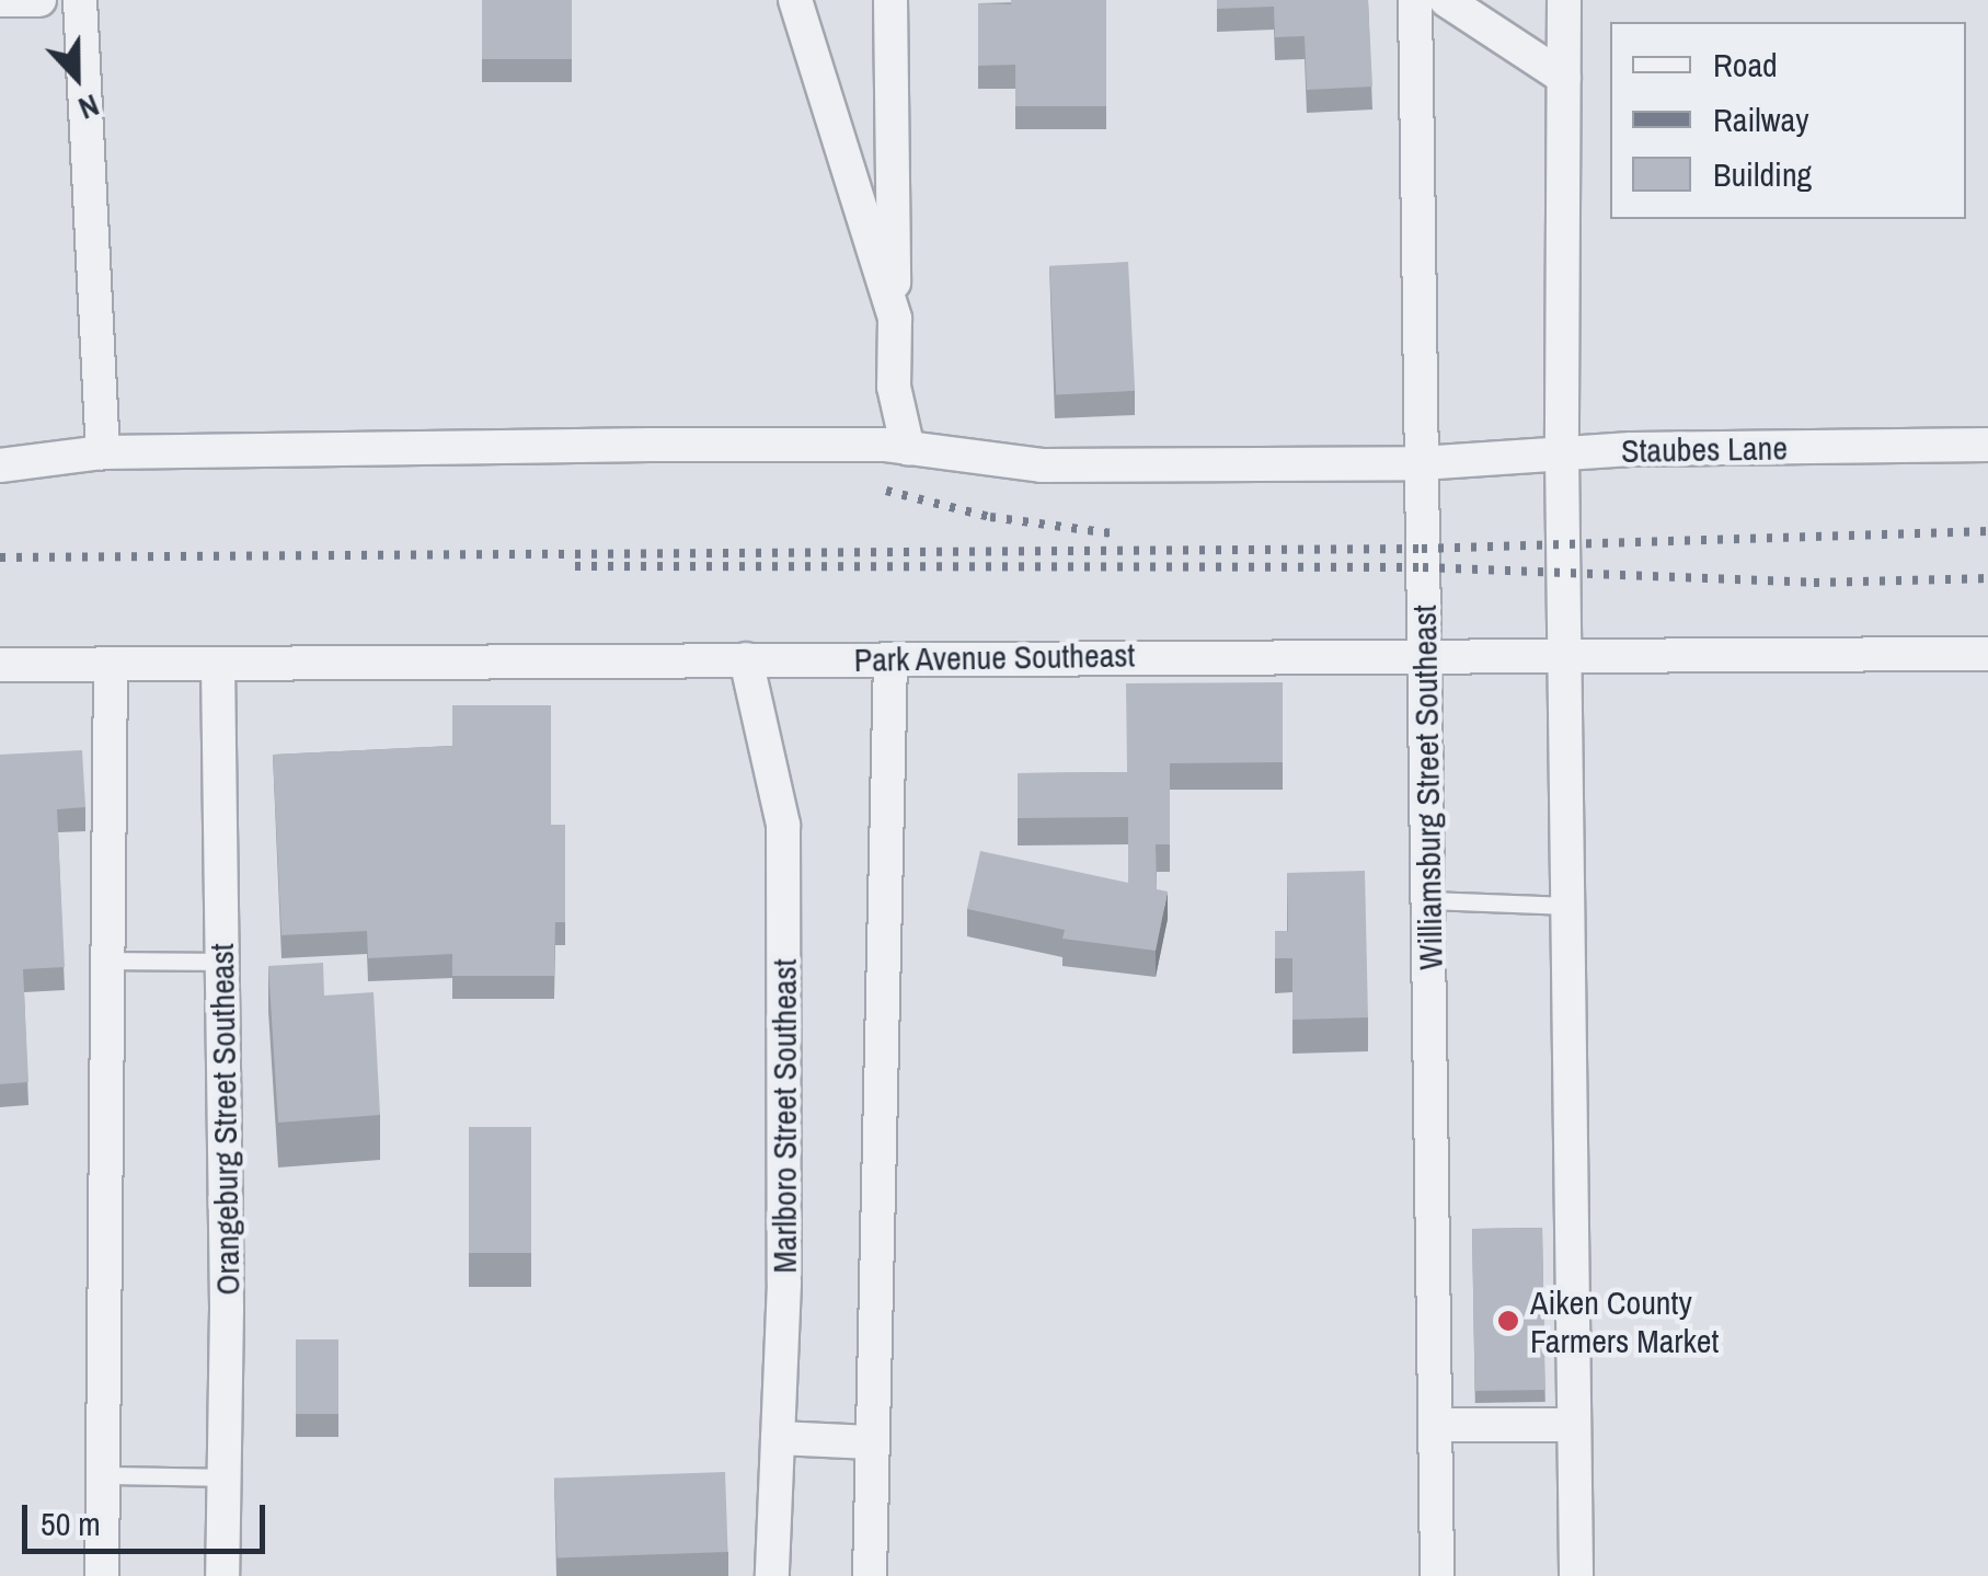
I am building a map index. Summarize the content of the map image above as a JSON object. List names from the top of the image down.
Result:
{
  "streets": {
    "street": [
      "Staubes Lane",
      "Park Avenue Southeast",
      "Williamsburg Street Southeast",
      "Marlboro Street Southeast",
      "Orangeburg Street Southeast"
    ]
  },
  "crossings": [
    ["Staubes Lane", "Williamsburg Street Southeast"],
    ["Park Avenue Southeast", "Williamsburg Street Southeast"],
    ["Park Avenue Southeast", "Marlboro Street Southeast"],
    ["Park Avenue Southeast", "Orangeburg Street Southeast"]
  ],
  "places": ["Aiken County Farmers Market"],
  "legend": ["Road", "Railway", "Building"],
  "scale_bar": "50 m",
  "north": "bottom"
}
